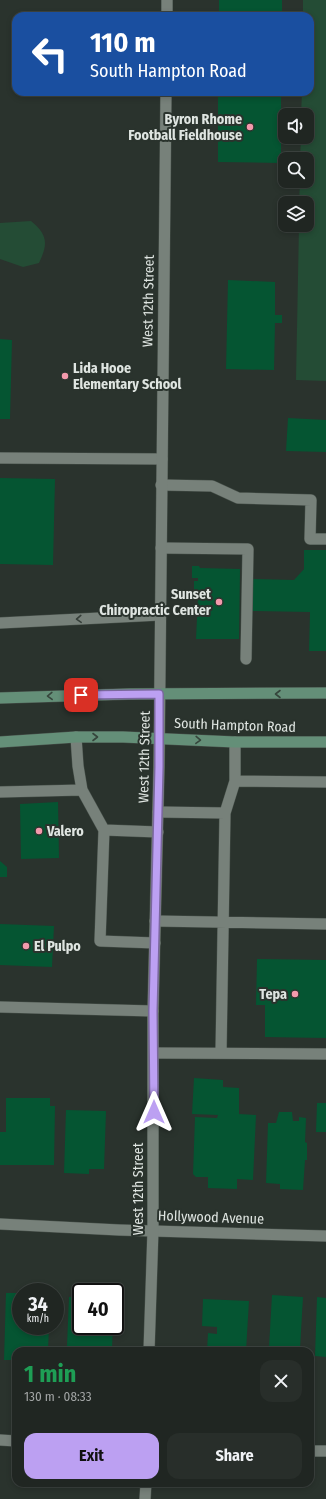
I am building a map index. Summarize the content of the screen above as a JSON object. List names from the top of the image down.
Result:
{
  "streets": {
    "main road": ["South Hampton Road"],
    "street": ["West 12th Street", "Hollywood Avenue"]
  },
  "crossings": [
    ["West 12th Street", "South Hampton Road"],
    ["West 12th Street", "Hollywood Avenue"]
  ],
  "places": [
    "Byron Rhome Football Fieldhouse",
    "Lida Hooe Elementary School",
    "Sunset Chiropractic Center",
    "Valero",
    "El Pulpo",
    "Tepa"
  ],
  "page": {
    "turn": ["110 m", "South Hampton Road"],
    "speed": "34 km/h",
    "limit": "40",
    "heading": ["1 min", "130 m · 08:33"],
    "buttons": ["Exit", "Share"]
  }
}
